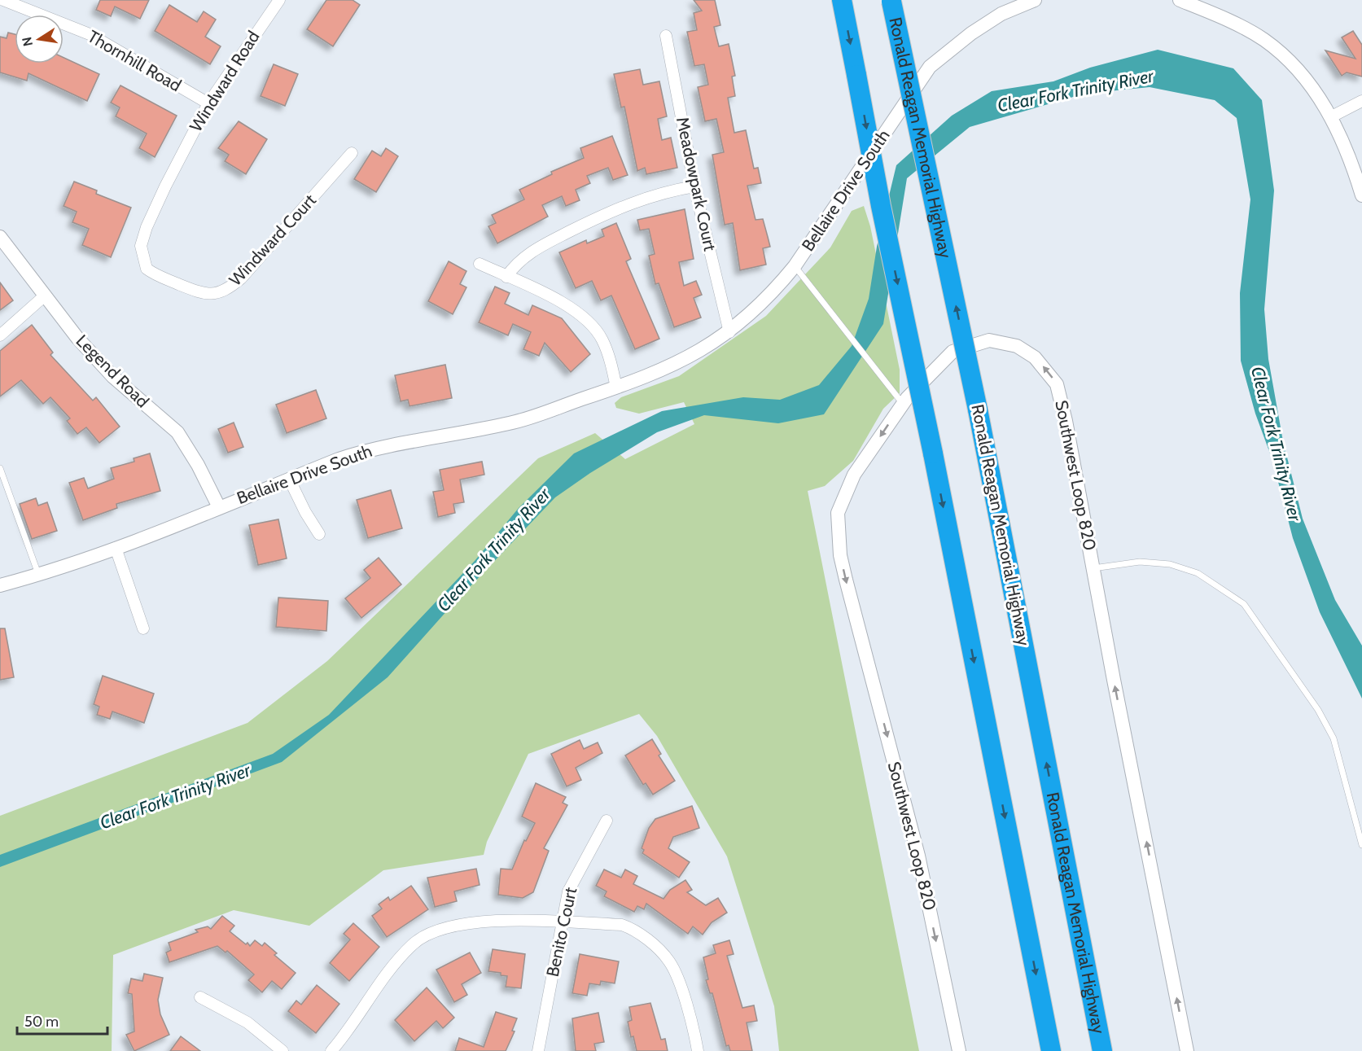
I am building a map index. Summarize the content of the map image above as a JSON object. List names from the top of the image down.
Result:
{
  "streets": {
    "highway": ["Ronald Reagan Memorial Highway"],
    "street": [
      "Thornhill Road",
      "Windward Road",
      "Meadowpark Court",
      "Bellaire Drive South",
      "Windward Court",
      "Legend Road",
      "Southwest Loop 820",
      "Benito Court"
    ]
  },
  "crossings": [
    ["Thornhill Road", "Windward Road"],
    ["Windward Road", "Windward Court"],
    ["Meadowpark Court", "Bellaire Drive South"],
    ["Bellaire Drive South", "Legend Road"]
  ],
  "water": ["Clear Fork Trinity River"],
  "scale_bar": "50 m",
  "north": "left"
}
